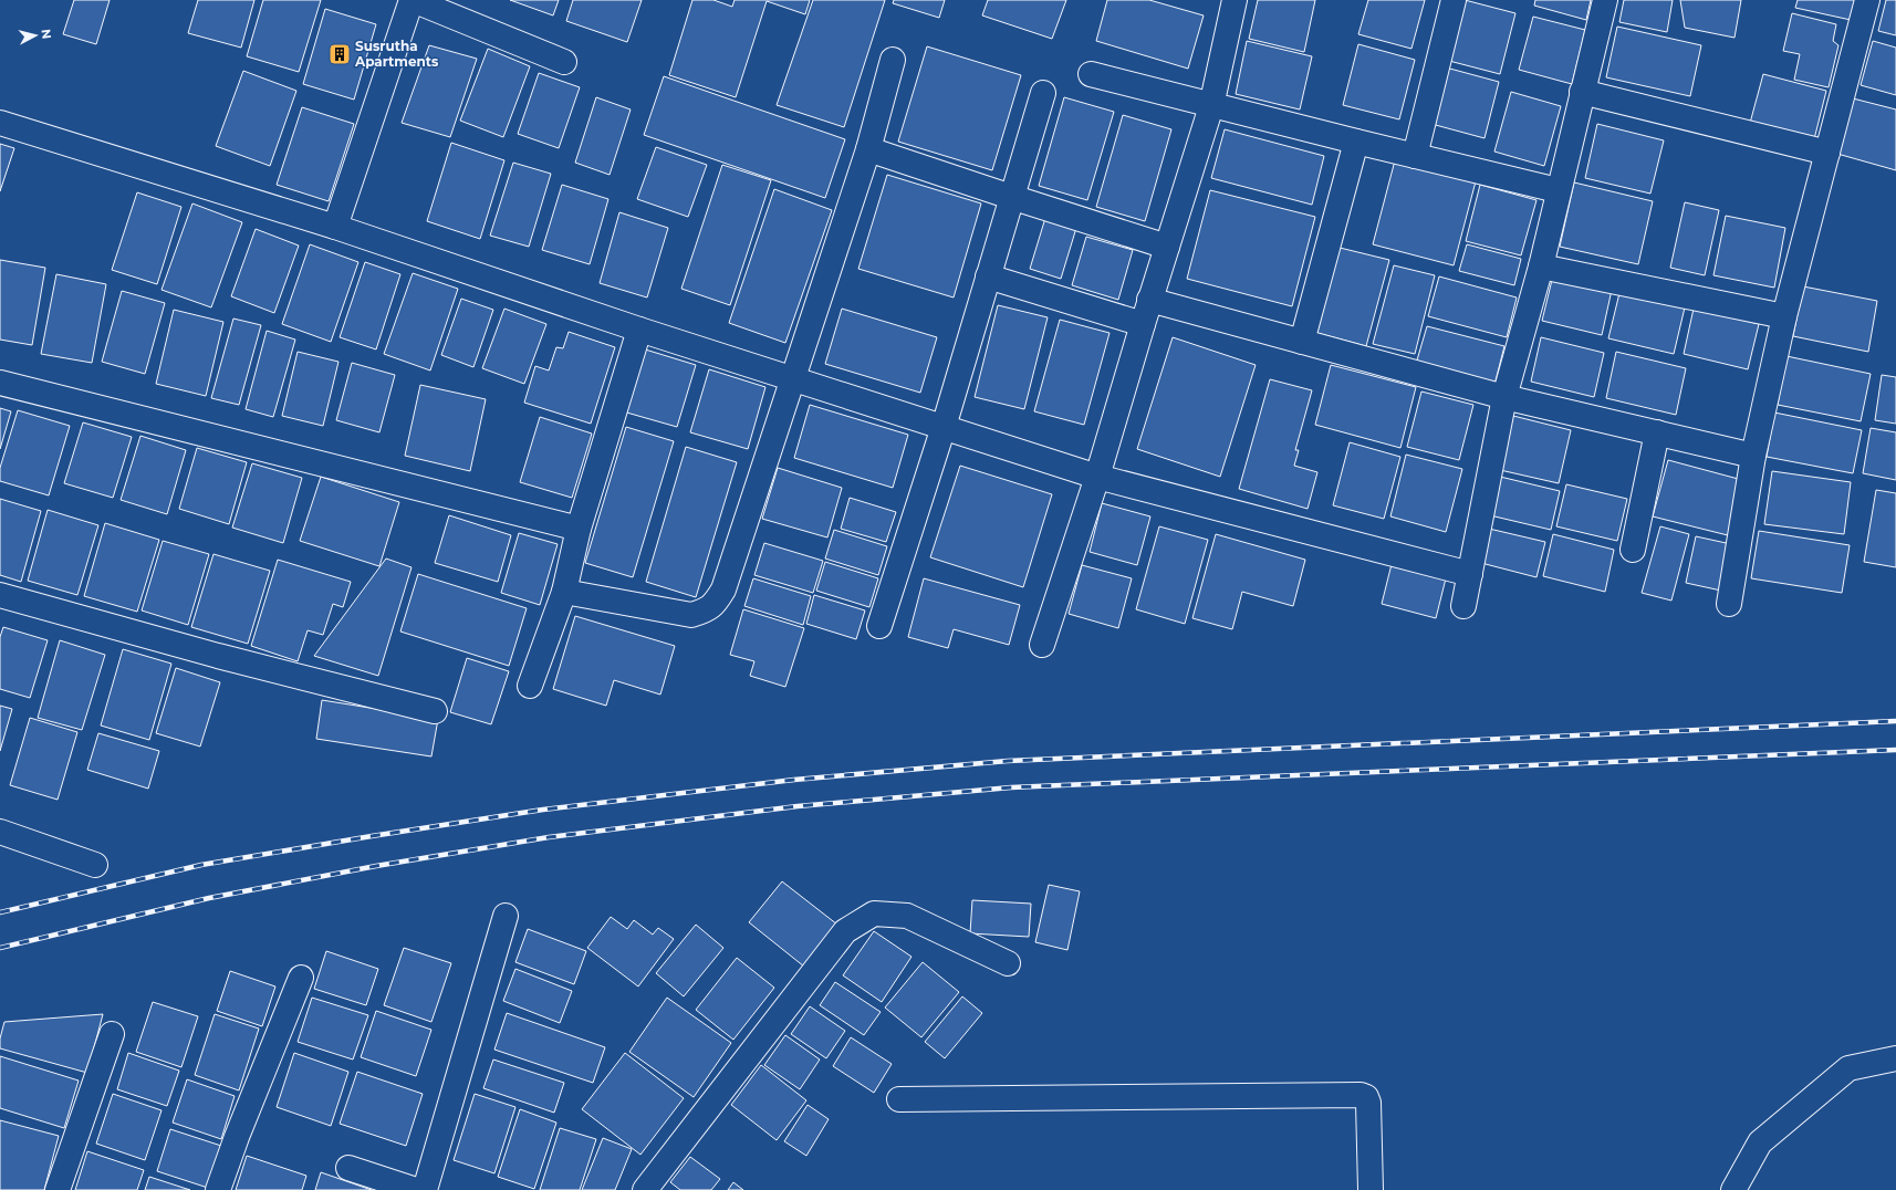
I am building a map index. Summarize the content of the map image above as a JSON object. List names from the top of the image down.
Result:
{
  "places": {
    "building": ["Susrutha Apartments"]
  },
  "north": "right"
}
